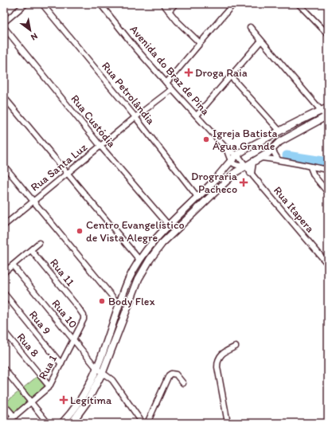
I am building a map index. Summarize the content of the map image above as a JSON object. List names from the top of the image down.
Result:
{
  "streets": {
    "street": [
      "Avenida do Braz de Pina",
      "Rua Petrolândia",
      "Rua Custódia",
      "Rua Santa Luz",
      "Rua Itapera",
      "Rua 11",
      "Rua 10",
      "Rua 9",
      "Rua 8",
      "Rua 1"
    ]
  },
  "crossings": [
    ["Avenida do Braz de Pina", "Rua Santa Luz"],
    ["Avenida do Braz de Pina", "Rua Itapera"],
    ["Rua Petrolândia", "Rua Santa Luz"],
    ["Rua Custódia", "Rua Santa Luz"],
    ["Rua 11", "Rua 1"],
    ["Rua 10", "Rua 1"],
    ["Rua 9", "Rua 1"],
    ["Rua 8", "Rua 1"]
  ],
  "places": {
    "health": ["Droga Raia", "Drograria Pacheco", "Legítima"],
    "other": ["Igreja Batista Água Grande", "Centro Evangelístico de Vista Alegre", "Body Flex"]
  },
  "north": "bottom right"
}
